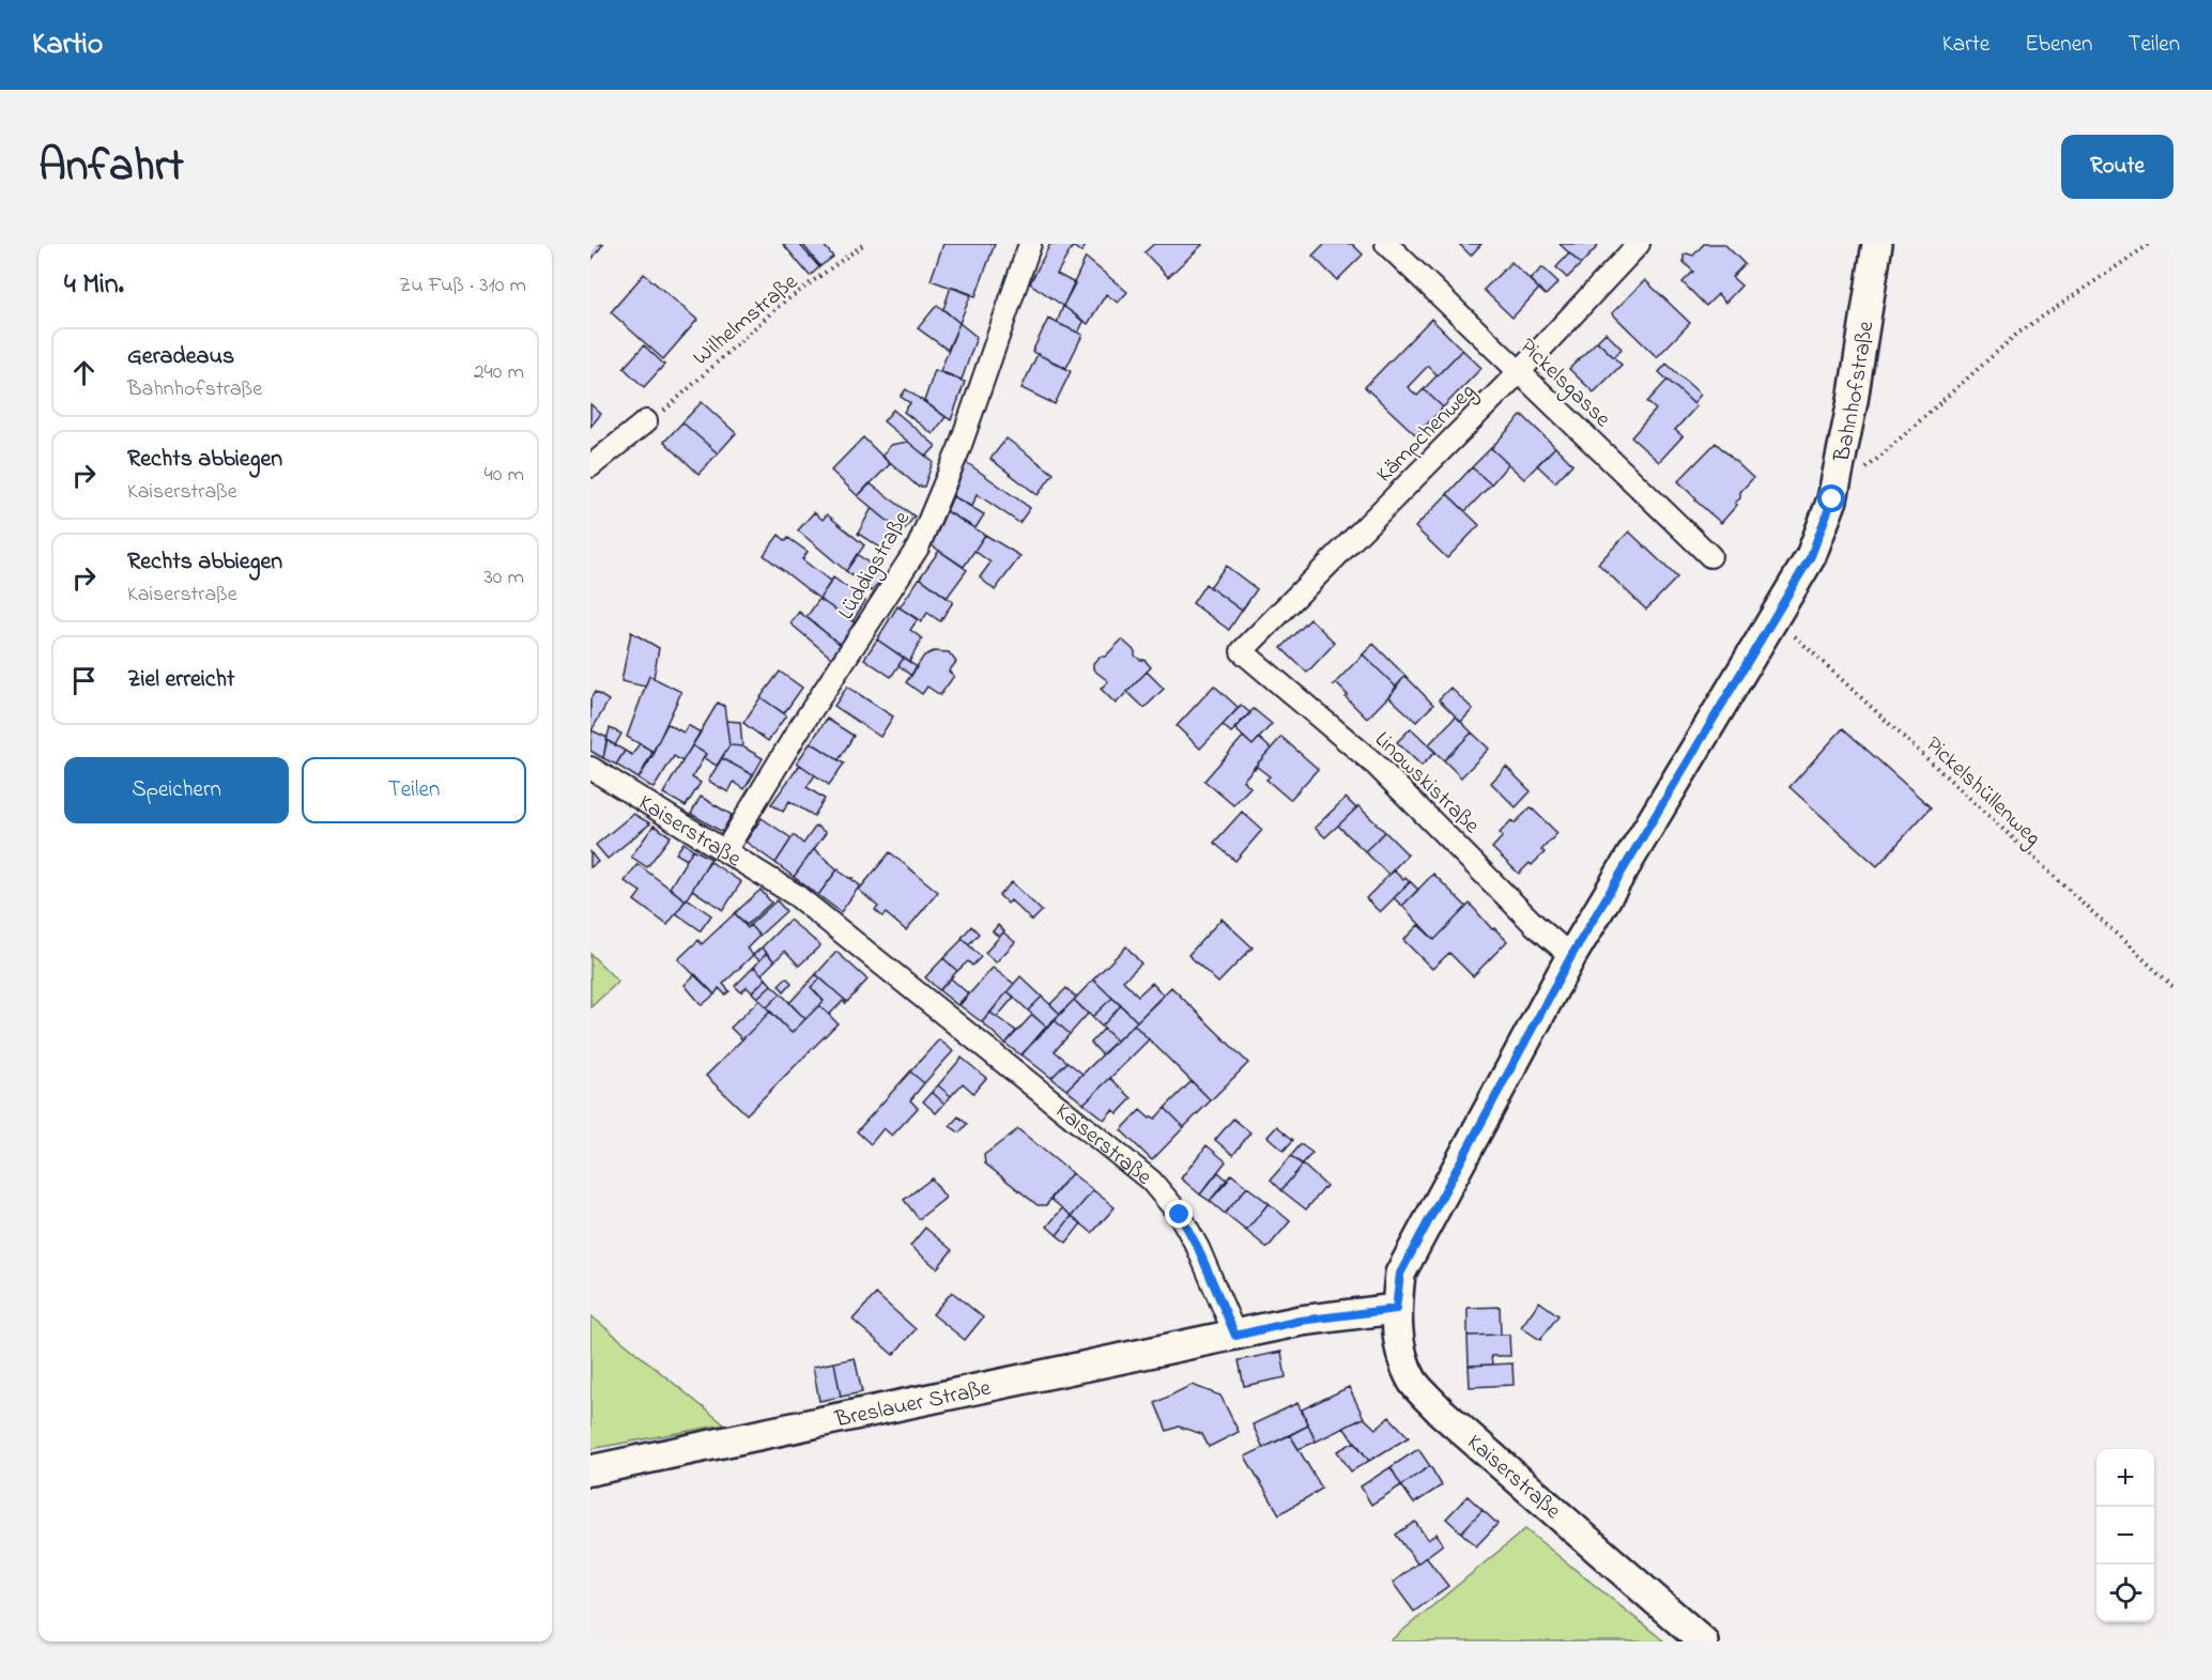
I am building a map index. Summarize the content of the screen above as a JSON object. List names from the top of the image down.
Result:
{
  "streets": {
    "main road": ["Bahnhofstraße", "Kaiserstraße", "Breslauer Straße"],
    "street": [
      "Pickelsgasse",
      "Kämpchenweg",
      "Lüddigstraße",
      "Linowskistraße"
    ],
    "path": ["Wilhelmstraße", "Pickelshüllenweg"]
  },
  "crossings": [
    ["Pickelsgasse", "Kämpchenweg"],
    ["Bahnhofstraße", "Linowskistraße"],
    ["Bahnhofstraße", "Pickelshüllenweg"],
    ["Bahnhofstraße", "Kaiserstraße"],
    ["Kämpchenweg", "Linowskistraße"],
    ["Lüddigstraße", "Kaiserstraße"],
    ["Kaiserstraße", "Breslauer Straße"]
  ],
  "page": {
    "header": "Kartio",
    "nav": ["Karte", "Ebenen", "Teilen"],
    "title": "Anfahrt",
    "buttons": [
      "Route",
      ["Speichern", "Teilen"]
    ],
    "heading": ["4 Min.", "Zu Fuß · 310 m"],
    "list": [
      ["Geradeaus", "Bahnhofstraße", "240 m"],
      ["Rechts abbiegen", "Kaiserstraße", "40 m"],
      ["Rechts abbiegen", "Kaiserstraße", "30 m"],
      "Ziel erreicht"
    ],
    "map_buttons": ["+", "−"]
  }
}
